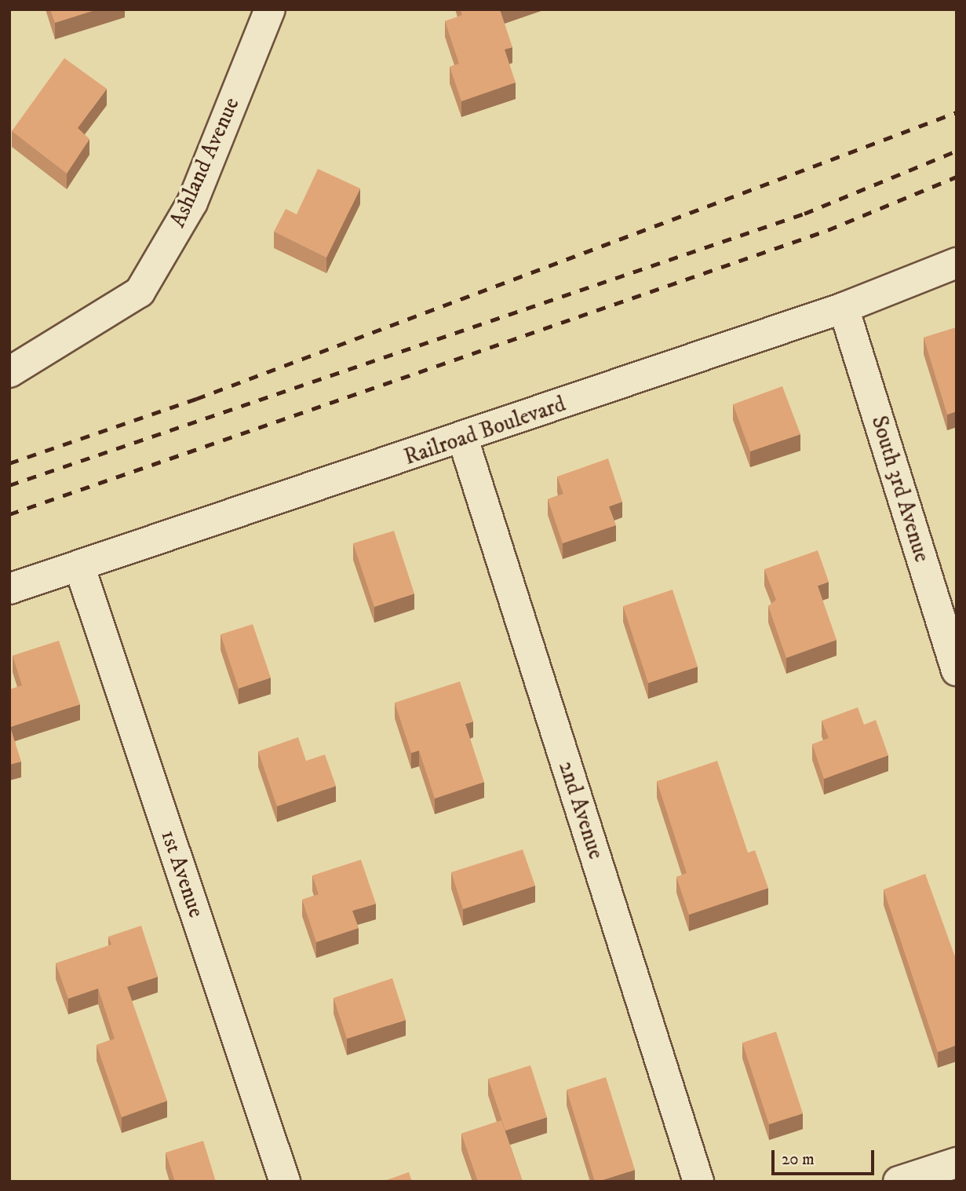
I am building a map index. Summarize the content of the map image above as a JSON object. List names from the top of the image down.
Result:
{
  "streets": {
    "street": [
      "Ashland Avenue",
      "Railroad Boulevard",
      "South 3rd Avenue",
      "2nd Avenue",
      "1st Avenue"
    ]
  },
  "crossings": [
    ["Railroad Boulevard", "South 3rd Avenue"],
    ["Railroad Boulevard", "2nd Avenue"],
    ["Railroad Boulevard", "1st Avenue"]
  ],
  "scale_bar": "20 m"
}
